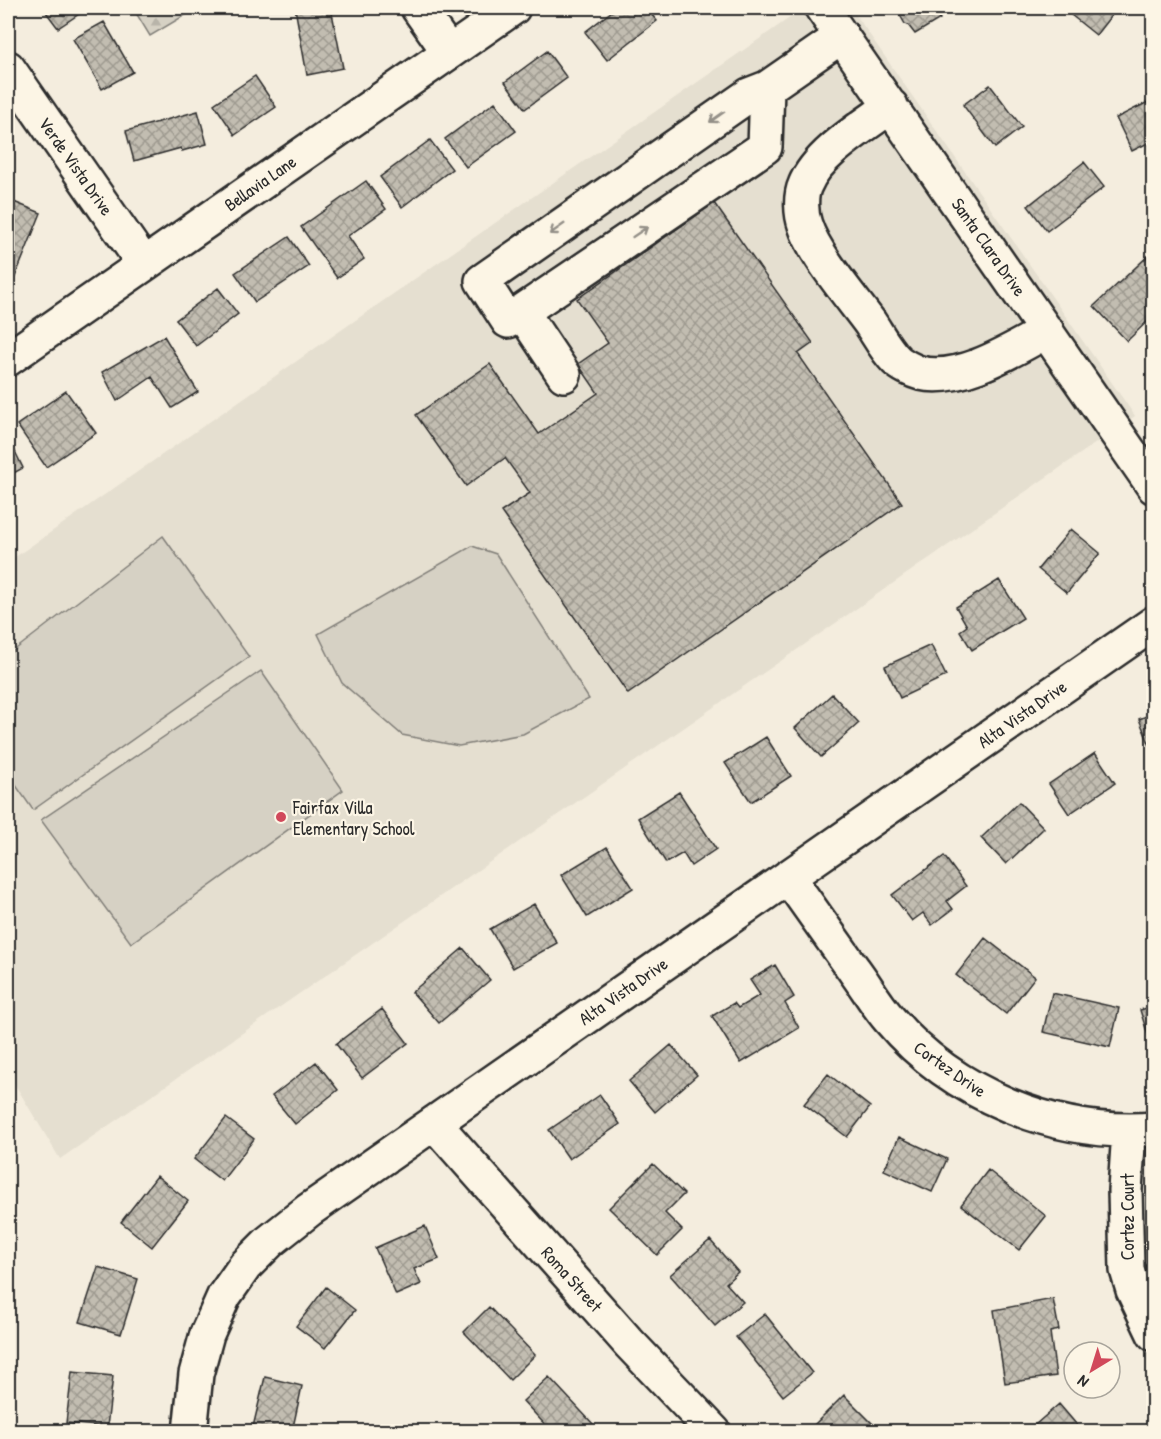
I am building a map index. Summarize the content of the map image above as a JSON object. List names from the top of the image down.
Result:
{
  "streets": {
    "street": [
      "Verde Vista Drive",
      "Bellavia Lane",
      "Santa Clara Drive",
      "Alta Vista Drive",
      "Cortez Drive",
      "Cortez Court",
      "Roma Street"
    ]
  },
  "crossings": [
    ["Verde Vista Drive", "Bellavia Lane"],
    ["Alta Vista Drive", "Cortez Drive"],
    ["Alta Vista Drive", "Roma Street"],
    ["Cortez Drive", "Cortez Court"]
  ],
  "places": ["Fairfax Villa Elementary School"],
  "north": "bottom left"
}
